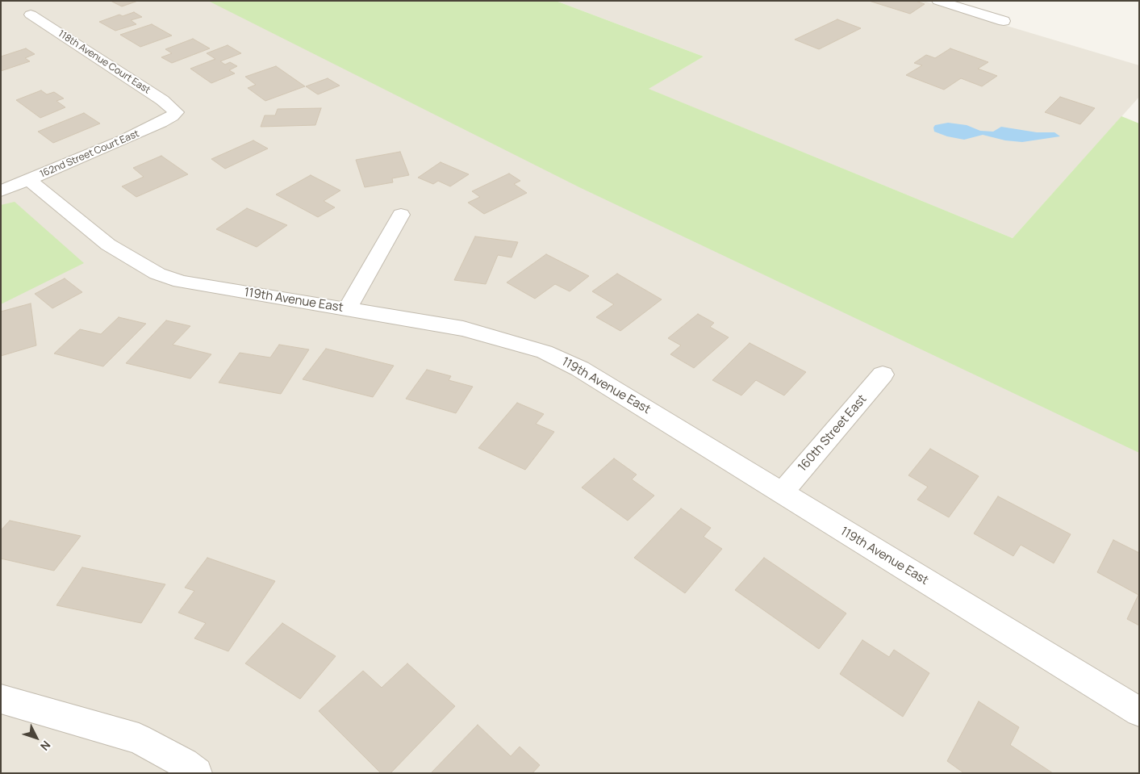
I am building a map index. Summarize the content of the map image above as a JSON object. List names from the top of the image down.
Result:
{
  "streets": {
    "street": [
      "118th Avenue Court East",
      "162nd Street Court East",
      "119th Avenue East",
      "160th Street East"
    ]
  },
  "crossings": [
    ["118th Avenue Court East", "162nd Street Court East"],
    ["162nd Street Court East", "119th Avenue East"],
    ["119th Avenue East", "160th Street East"]
  ],
  "north": "bottom right"
}
